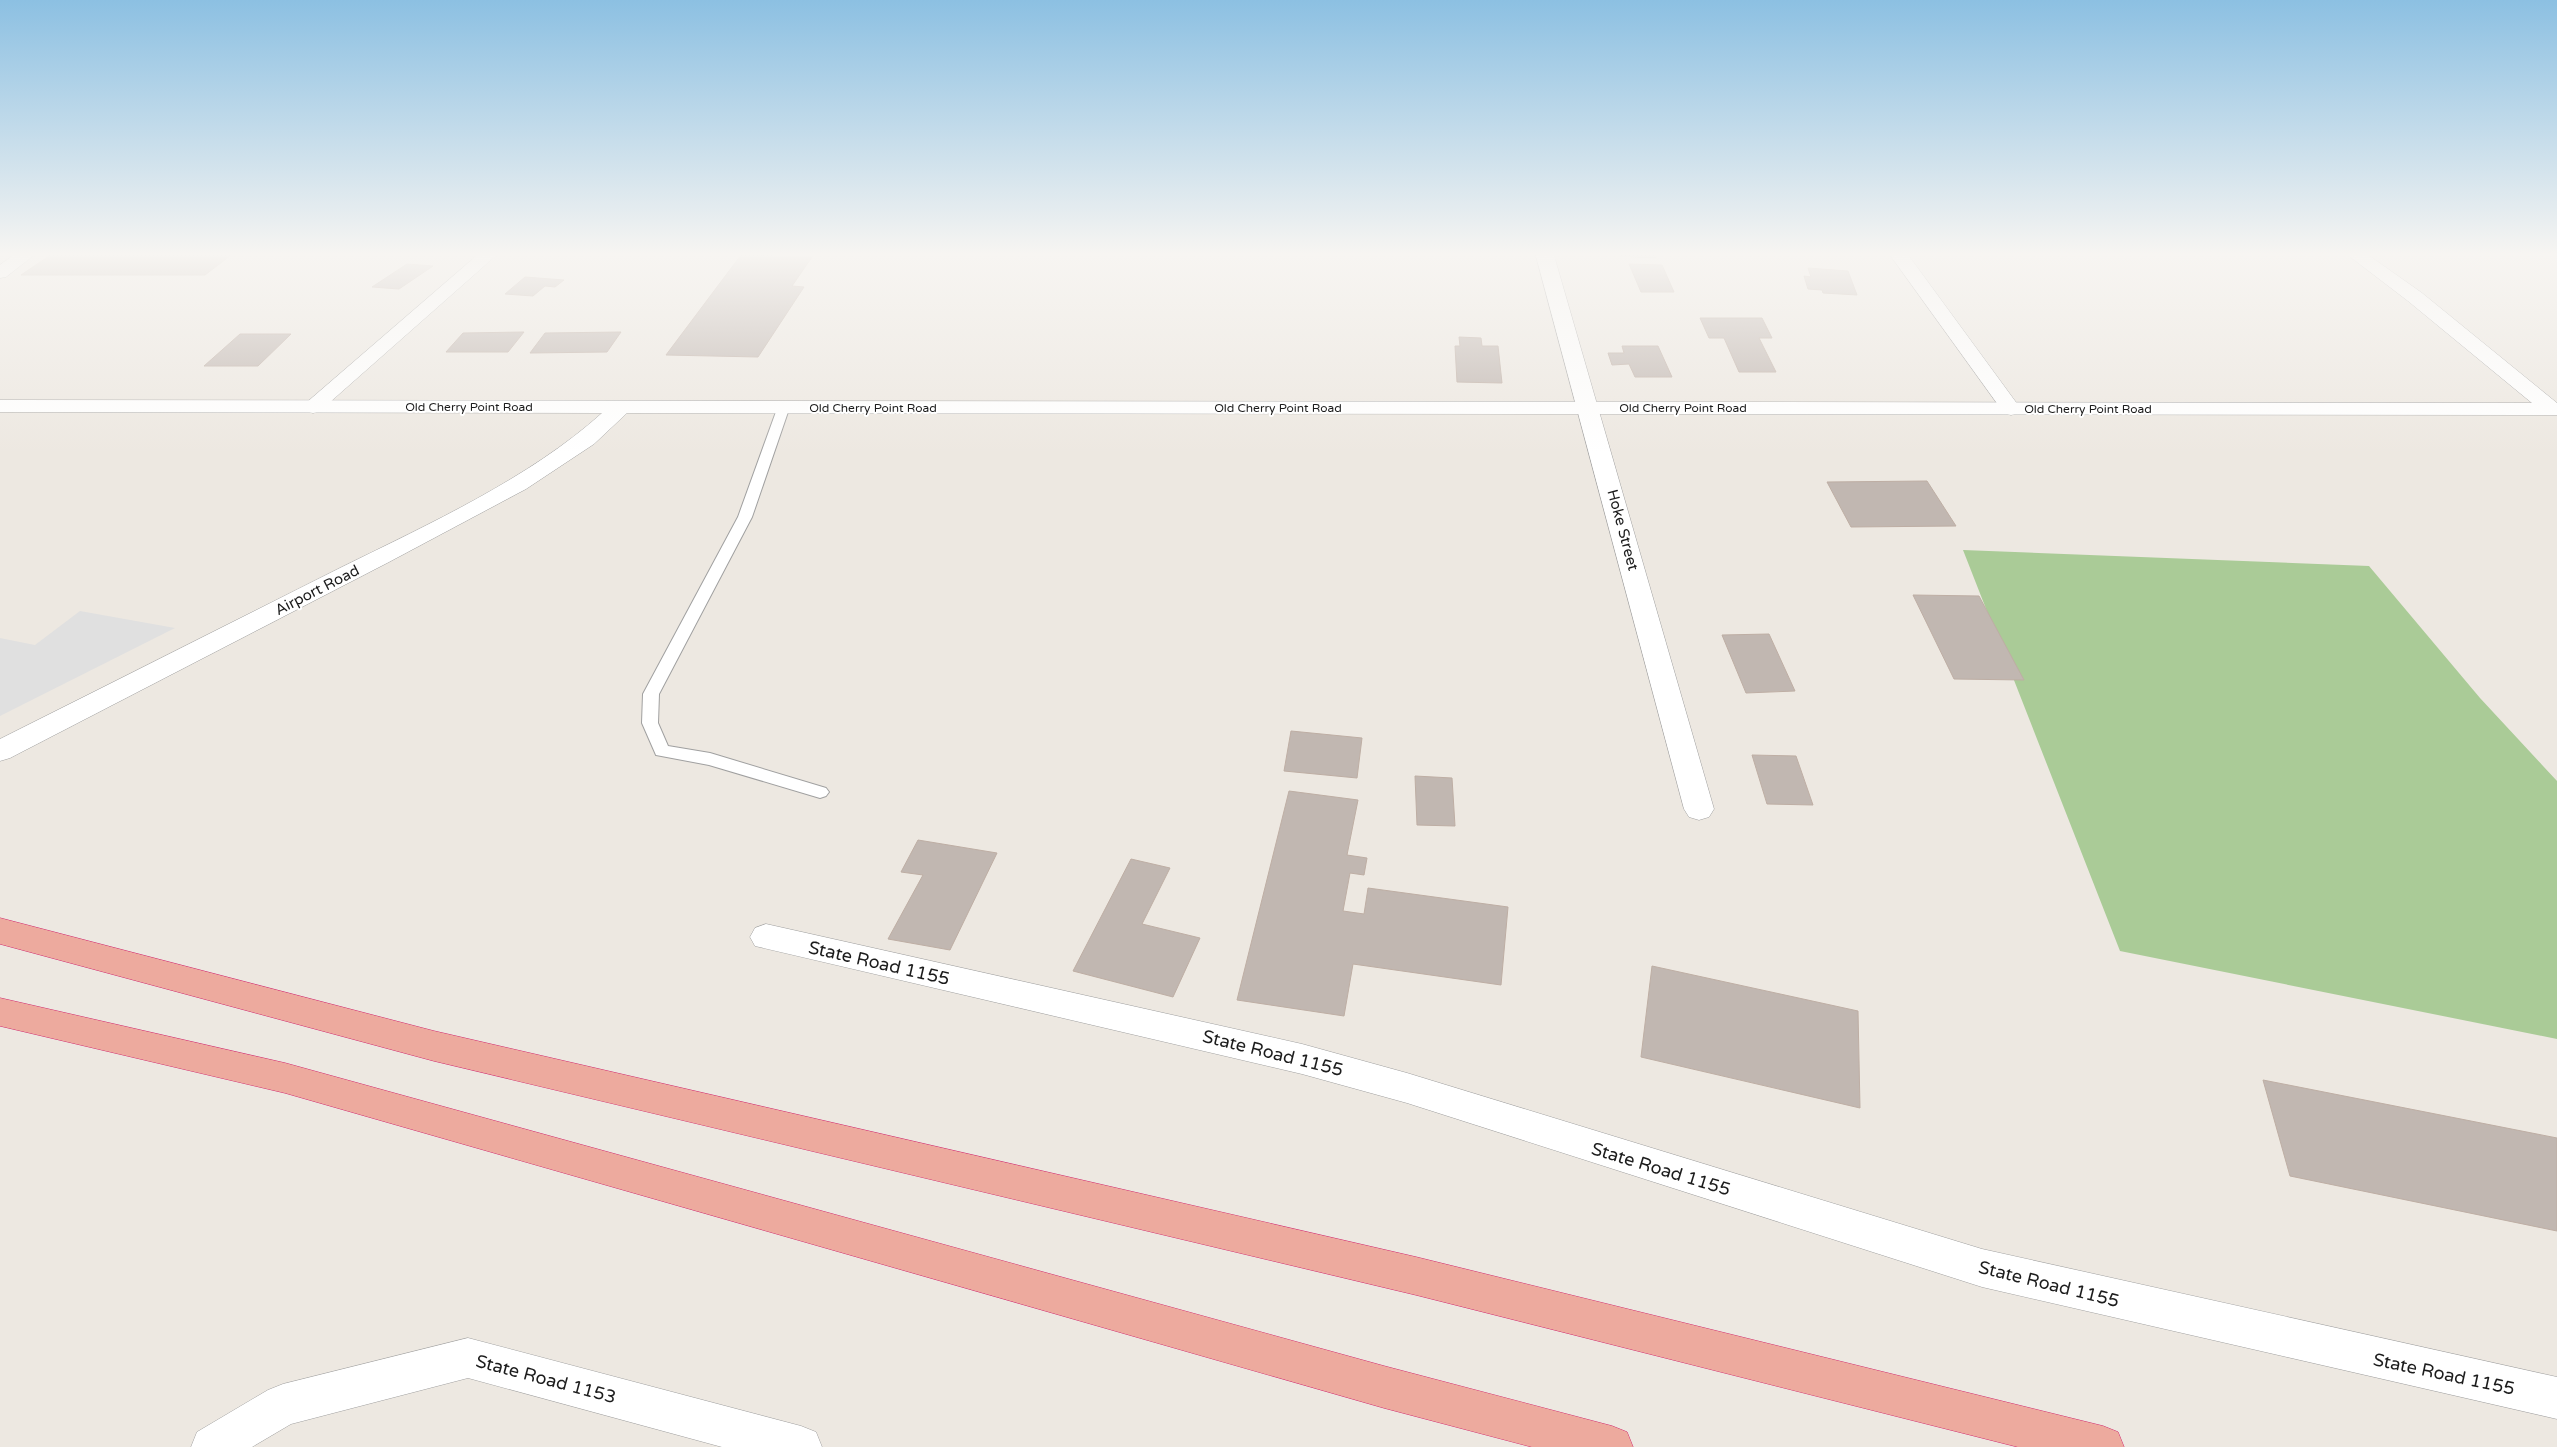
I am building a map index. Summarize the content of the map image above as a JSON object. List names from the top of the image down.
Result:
{
  "streets": {
    "street": [
      "Old Cherry Point Road",
      "Hoke Street",
      "Airport Road",
      "State Road 1155",
      "State Road 1153"
    ]
  },
  "crossings": [
    ["Old Cherry Point Road", "Hoke Street"],
    ["Old Cherry Point Road", "Airport Road"]
  ]
}
